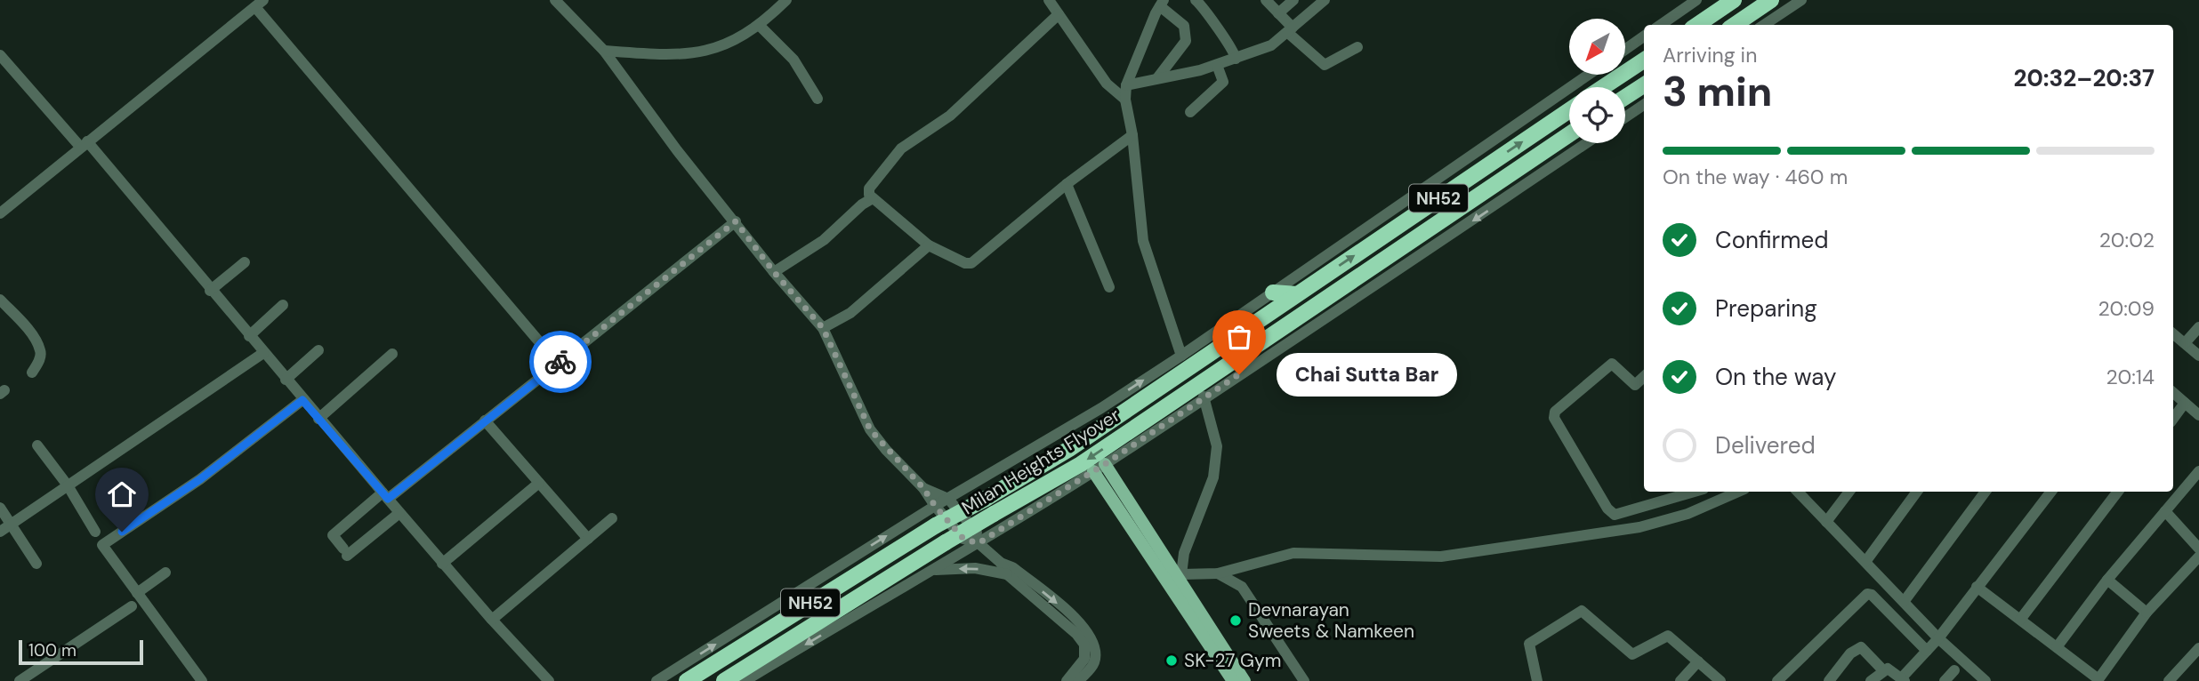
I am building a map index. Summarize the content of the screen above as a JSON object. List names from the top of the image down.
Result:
{
  "streets": {
    "highway": ["NH52", "Milan Heights Flyover"]
  },
  "crossings": [
    ["NH52", "Milan Heights Flyover"]
  ],
  "places": ["Chai Sutta Bar", "Devnarayan Sweets & Namkeen", "SK-27 Gym"],
  "scale_bar": "100 m",
  "north": "bottom left",
  "page": {
    "heading": ["3 min", "Arriving in", "20:32–20:37"],
    "bar": "On the way · 460 m",
    "list": [
      ["Confirmed", "20:02"],
      ["Preparing", "20:09"],
      ["On the way", "20:14"],
      "Delivered"
    ],
    "bubble": "Chai Sutta Bar",
    "scale": "100 m"
  }
}
